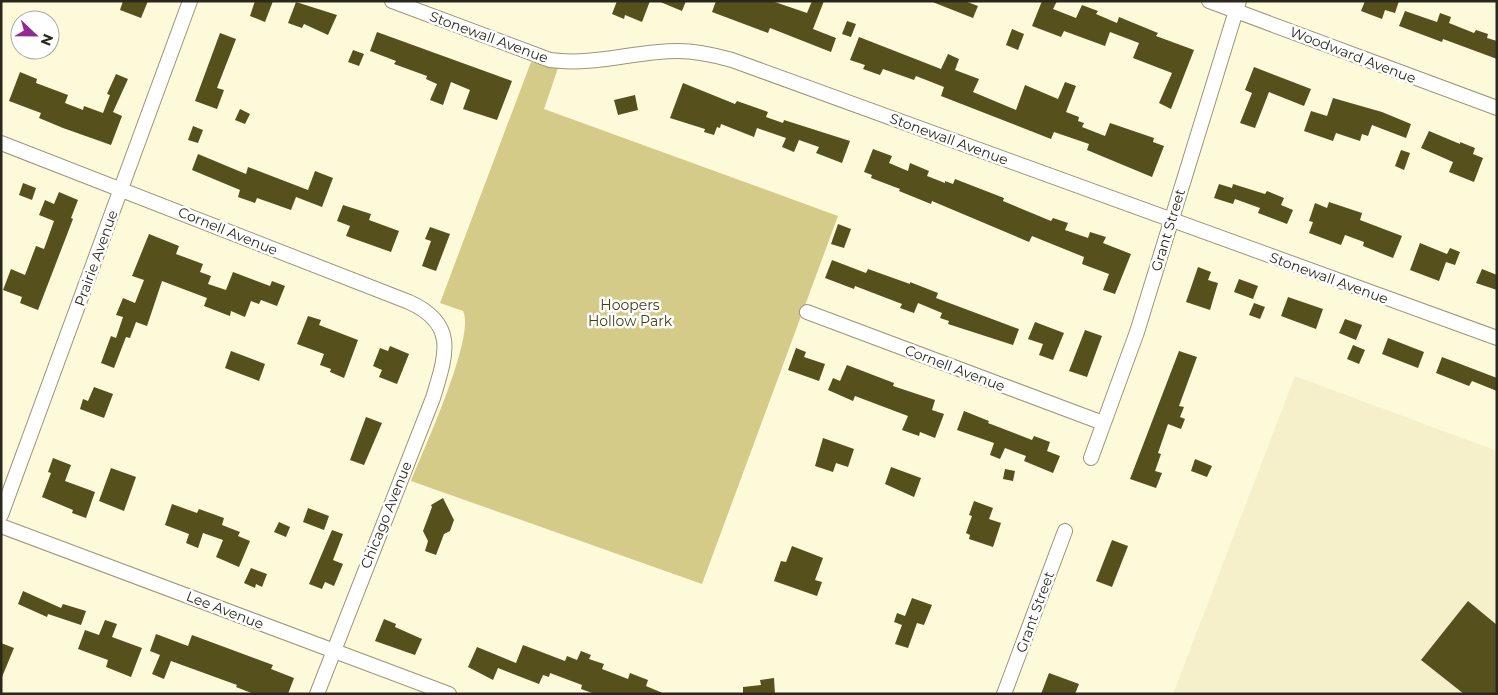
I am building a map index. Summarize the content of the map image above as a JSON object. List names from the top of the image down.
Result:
{
  "streets": {
    "street": [
      "Stonewall Avenue",
      "Woodward Avenue",
      "Grant Street",
      "Cornell Avenue",
      "Prairie Avenue",
      "Chicago Avenue",
      "Lee Avenue"
    ]
  },
  "crossings": [
    ["Stonewall Avenue", "Grant Street"],
    ["Woodward Avenue", "Grant Street"],
    ["Grant Street", "Cornell Avenue"],
    ["Cornell Avenue", "Prairie Avenue"],
    ["Cornell Avenue", "Chicago Avenue"],
    ["Chicago Avenue", "Lee Avenue"]
  ],
  "parks": ["Hoopers Hollow Park"],
  "north": "right"
}
